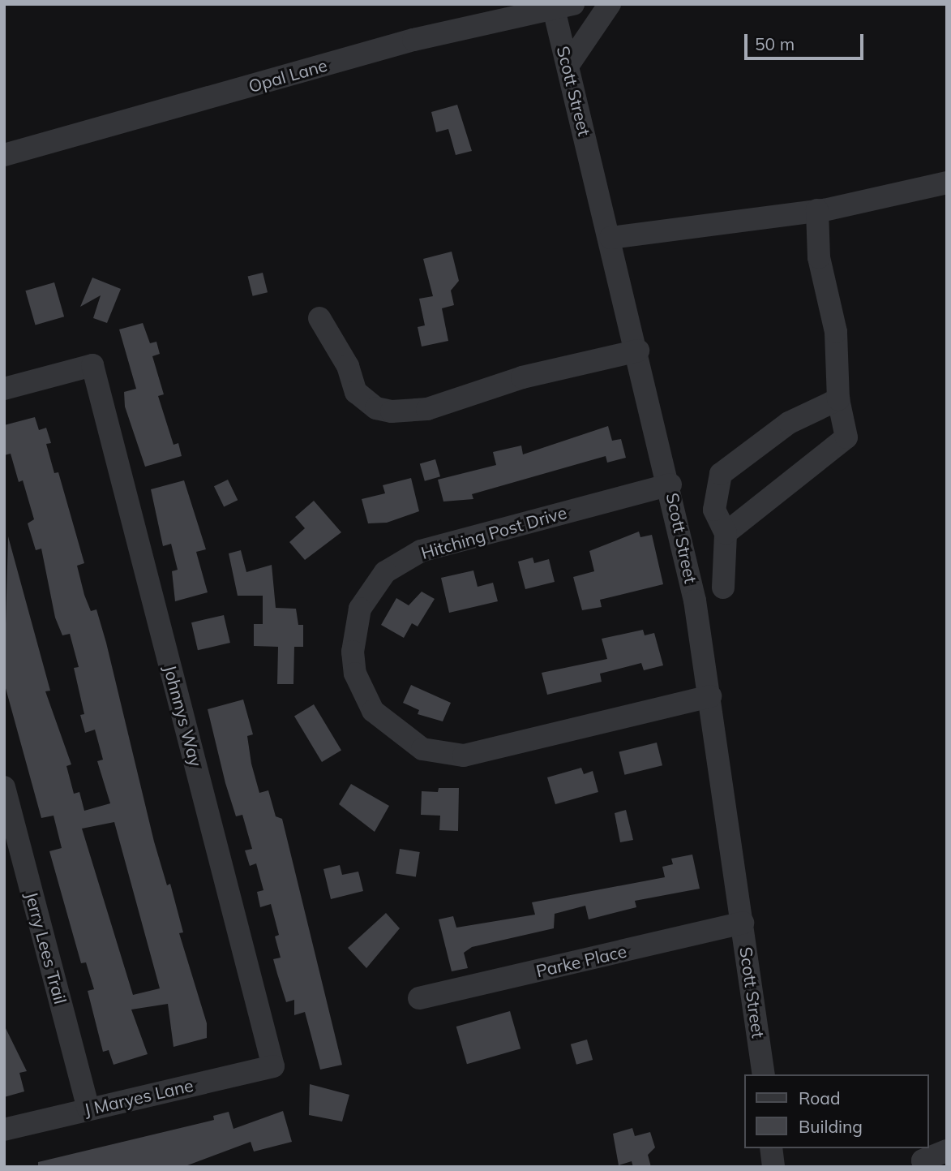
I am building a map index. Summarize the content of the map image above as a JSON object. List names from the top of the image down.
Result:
{
  "streets": {
    "street": [
      "Opal Lane",
      "Scott Street",
      "Hitching Post Drive",
      "Johnnys Way",
      "Jerry Lees Trail",
      "Parke Place",
      "J Maryes Lane"
    ]
  },
  "crossings": [
    ["Opal Lane", "Scott Street"],
    ["Scott Street", "Hitching Post Drive"],
    ["Scott Street", "Parke Place"],
    ["Johnnys Way", "J Maryes Lane"],
    ["Jerry Lees Trail", "J Maryes Lane"]
  ],
  "legend": ["Road", "Building"],
  "scale_bar": "50 m"
}
